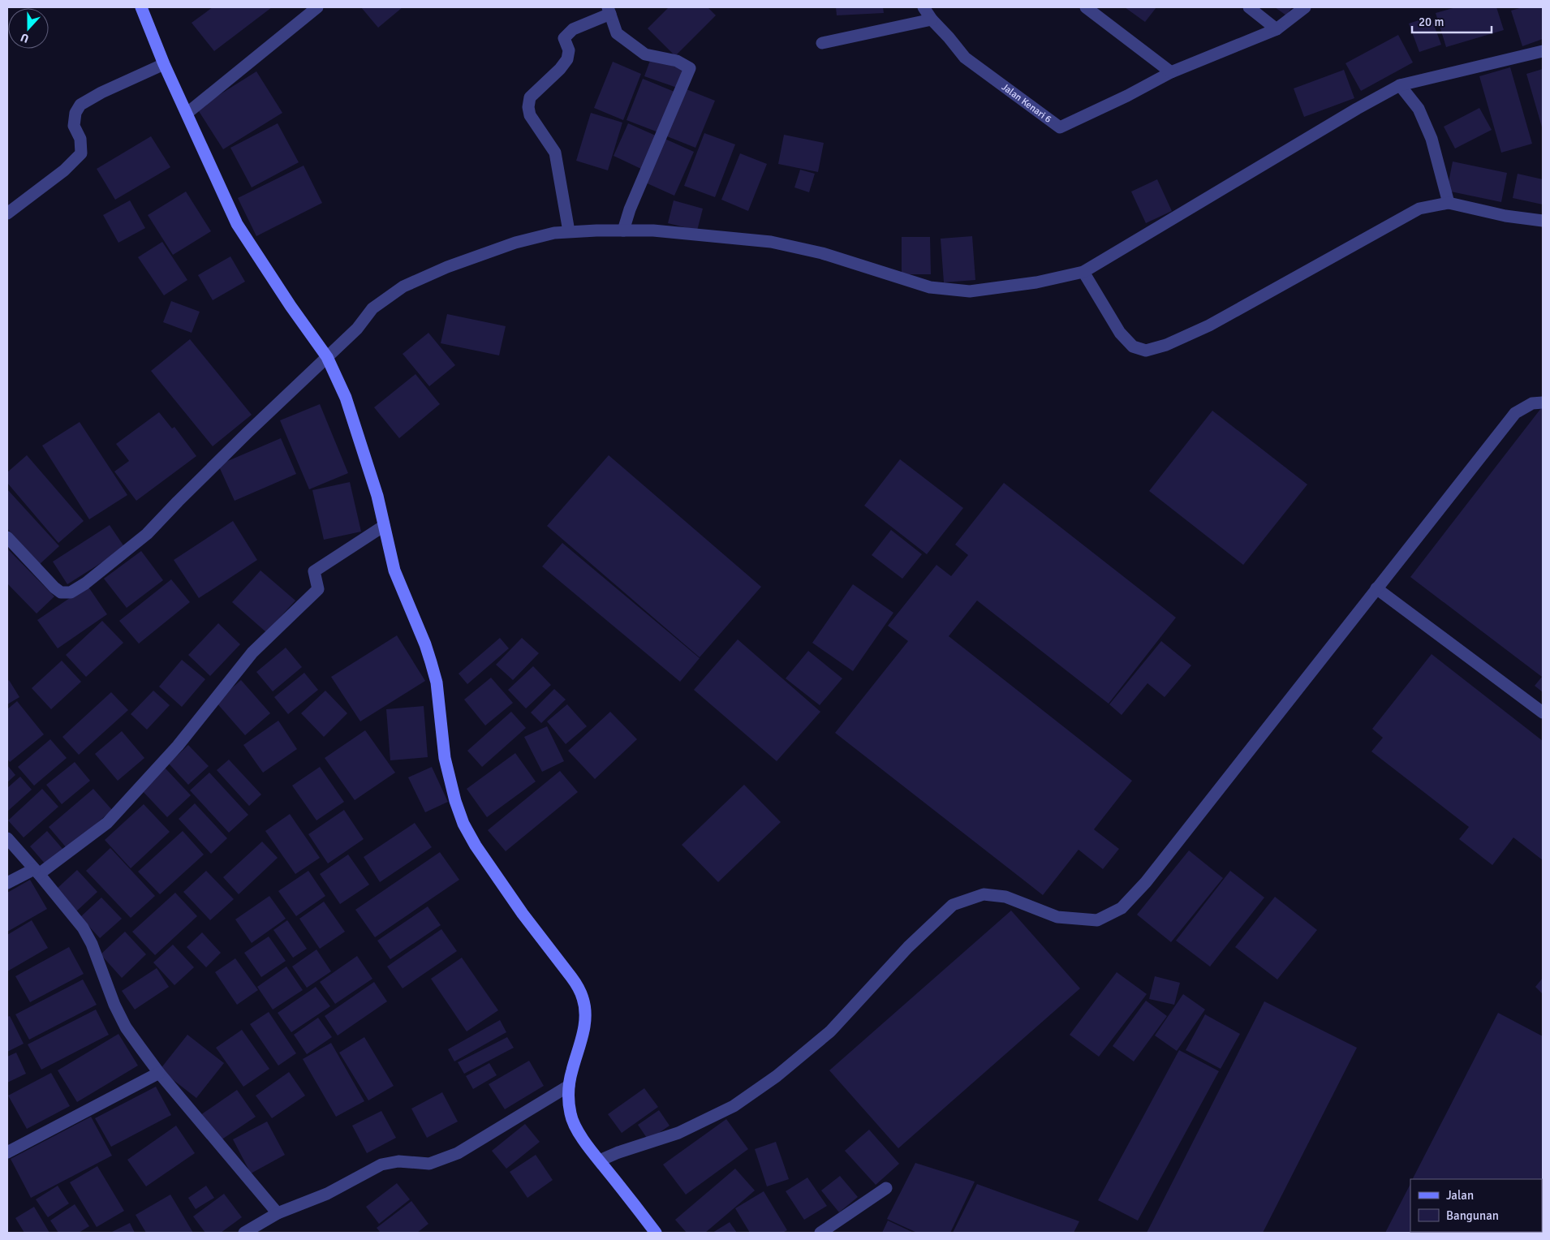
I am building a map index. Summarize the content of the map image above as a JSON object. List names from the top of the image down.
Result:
{
  "streets": {
    "street": ["Jalan Kenari 6"]
  },
  "legend": ["Jalan", "Bangunan"],
  "scale_bar": "20 m",
  "north": "bottom"
}
